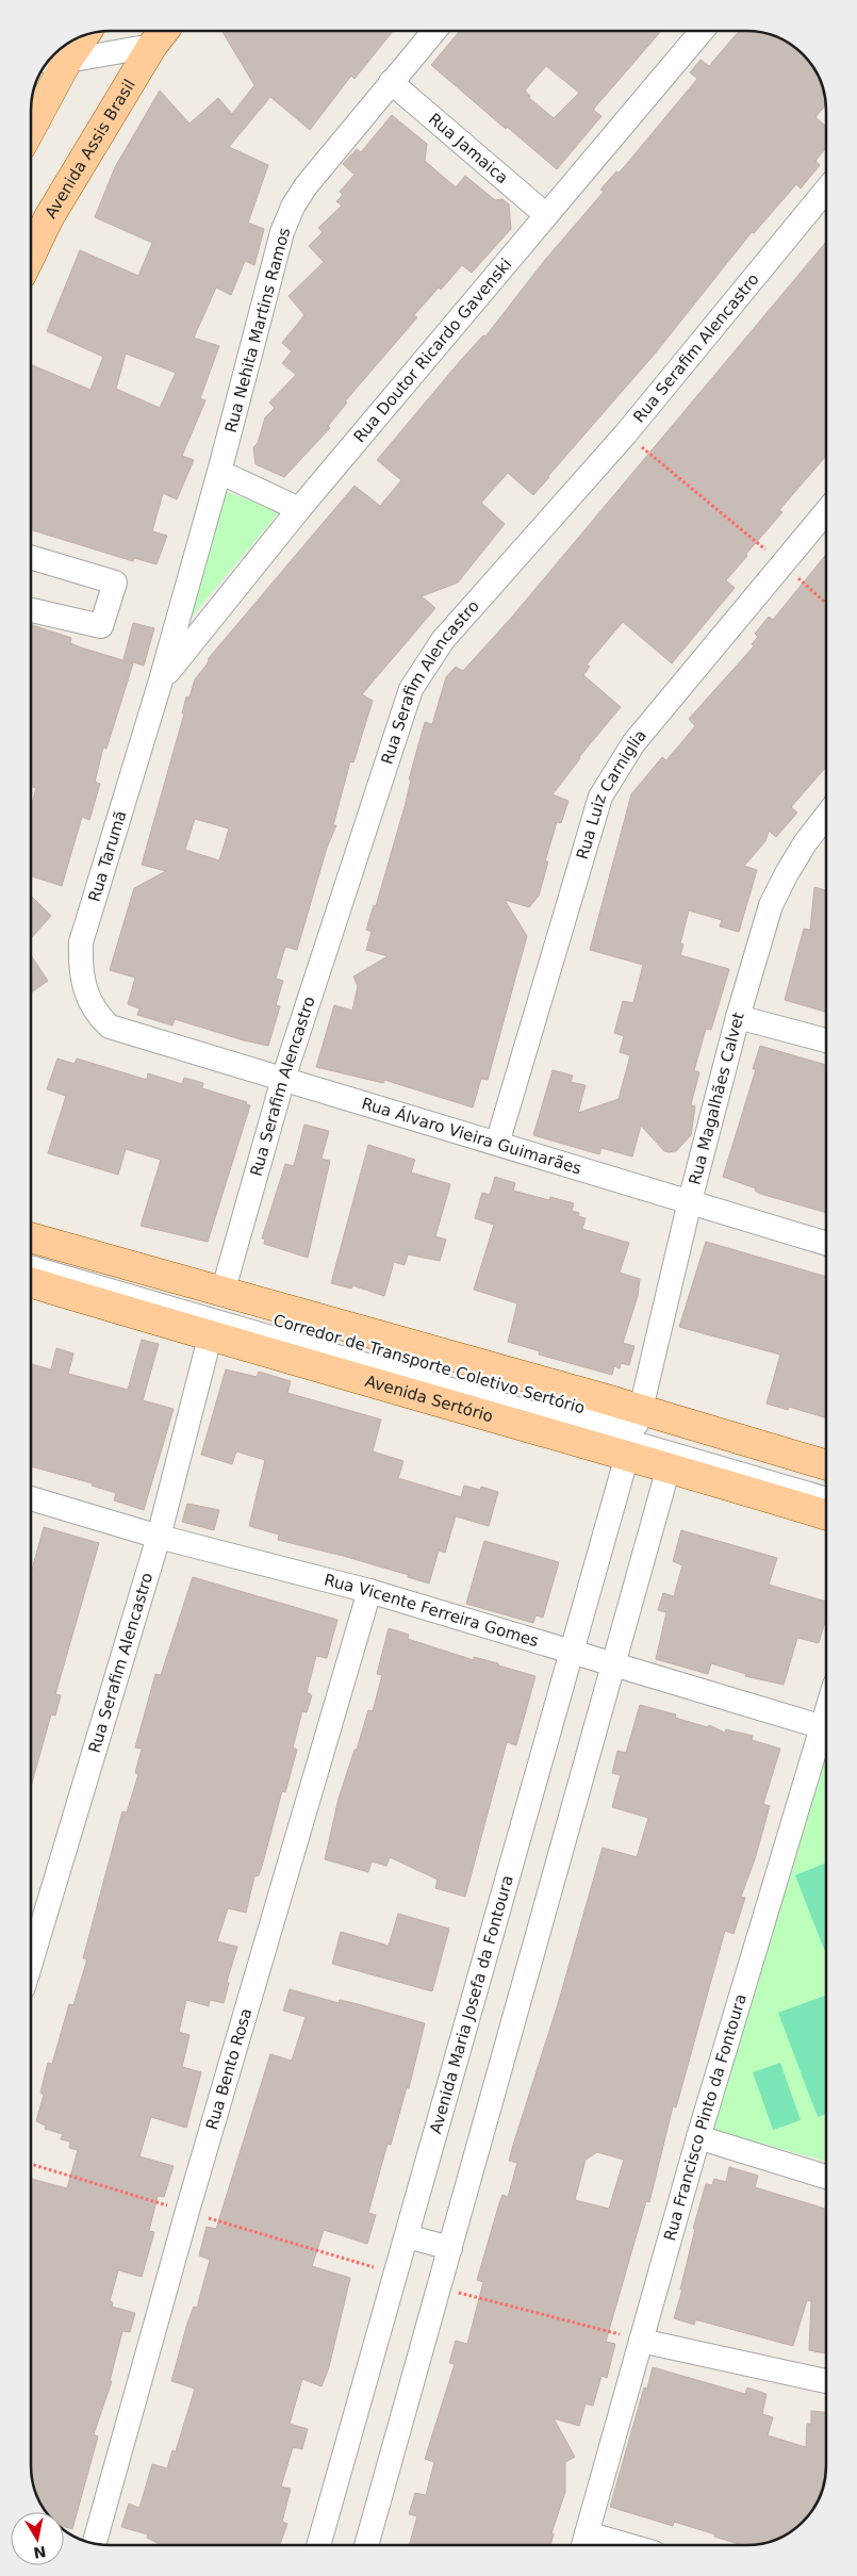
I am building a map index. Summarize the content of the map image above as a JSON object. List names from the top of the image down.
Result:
{
  "streets": {
    "main road": ["Avenida Assis Brasil", "Avenida Sertório"],
    "street": [
      "Rua Jamaica",
      "Rua Nehita Martins Ramos",
      "Rua Serafim Alencastro",
      "Rua Doutor Ricardo Gavenski",
      "Rua Luiz Carniglia",
      "Rua Tarumã",
      "Rua Magalhães Calvet",
      "Rua Álvaro Vieira Guimarães",
      "Corredor de Transporte Coletivo Sertório",
      "Rua Vicente Ferreira Gomes",
      "Avenida Maria Josefa da Fontoura",
      "Rua Bento Rosa",
      "Rua Francisco Pinto da Fontoura"
    ]
  },
  "crossings": [
    ["Rua Jamaica", "Rua Nehita Martins Ramos"],
    ["Rua Jamaica", "Rua Doutor Ricardo Gavenski"],
    ["Rua Nehita Martins Ramos", "Rua Doutor Ricardo Gavenski"],
    ["Rua Nehita Martins Ramos", "Rua Tarumã"],
    ["Rua Serafim Alencastro", "Rua Álvaro Vieira Guimarães"],
    ["Rua Serafim Alencastro", "Avenida Sertório"],
    ["Rua Serafim Alencastro", "Rua Vicente Ferreira Gomes"],
    ["Rua Doutor Ricardo Gavenski", "Rua Tarumã"],
    ["Rua Luiz Carniglia", "Rua Álvaro Vieira Guimarães"],
    ["Rua Tarumã", "Rua Álvaro Vieira Guimarães"],
    ["Rua Magalhães Calvet", "Rua Álvaro Vieira Guimarães"],
    ["Avenida Sertório", "Avenida Maria Josefa da Fontoura"],
    ["Rua Vicente Ferreira Gomes", "Avenida Maria Josefa da Fontoura"],
    ["Rua Vicente Ferreira Gomes", "Rua Bento Rosa"]
  ],
  "north": "bottom"
}
